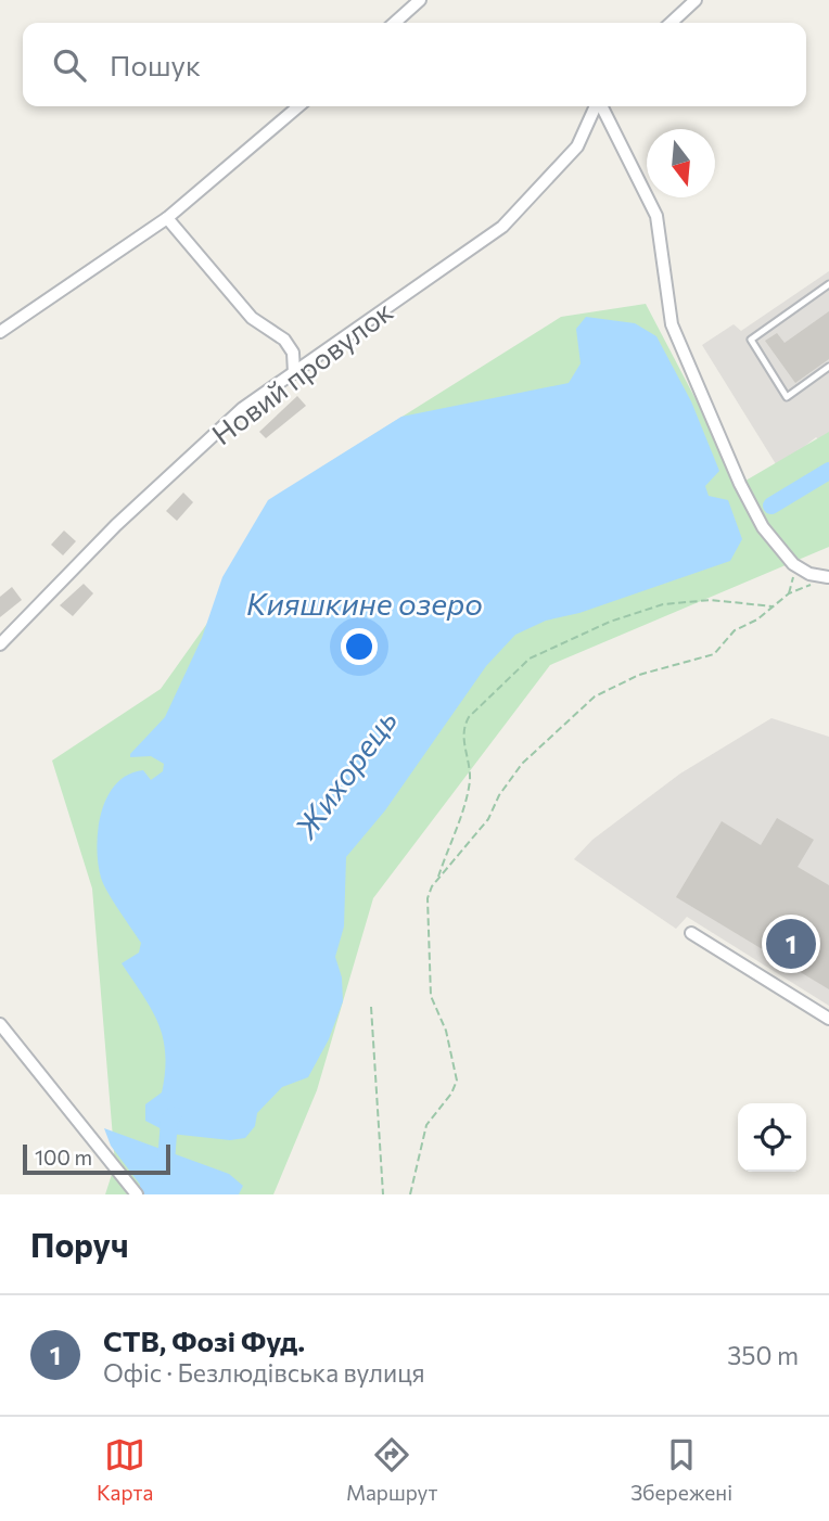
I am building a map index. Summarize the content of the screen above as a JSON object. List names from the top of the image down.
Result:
{
  "streets": {
    "street": ["Новий провулок"]
  },
  "water": ["Кияшкине озеро", "Жихорець"],
  "scale_bar": "100 m",
  "north": "bottom",
  "page": {
    "search": "Пошук",
    "pins": "1",
    "scale": "100 m",
    "heading": "Поруч",
    "list": [
      {
        "mark": "1",
        "name": "СТВ, Фозі Фуд.",
        "note": "Офіс · Безлюдівська вулиця",
        "value": "350 m"
      }
    ],
    "nav": ["Карта", "Маршрут", "Збережені"]
  }
}
